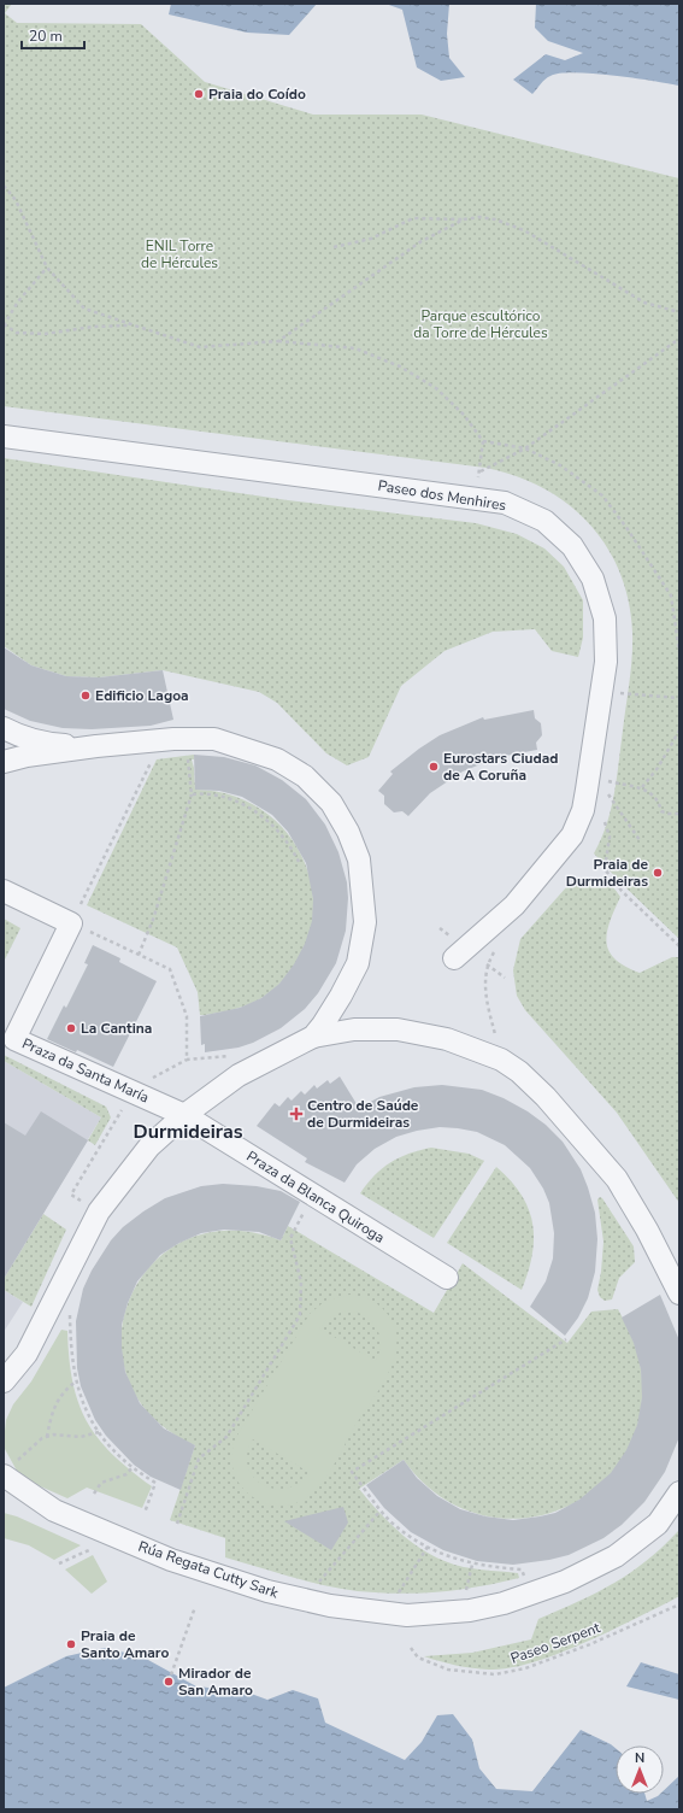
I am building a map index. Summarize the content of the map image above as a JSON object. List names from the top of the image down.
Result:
{
  "streets": {
    "street": [
      "Paseo dos Menhires",
      "Praza da Santa María",
      "Praza da Blanca Quiroga",
      "Rúa Regata Cutty Sark"
    ],
    "path": ["Paseo Serpent"]
  },
  "crossings": [
    ["Praza da Santa María", "Praza da Blanca Quiroga"]
  ],
  "districts": ["Durmideiras"],
  "parks": ["ENIL Torre de Hércules", "Parque escultórico da Torre de Hércules"],
  "places": {
    "other": [
      "Praia do Coído",
      "Edificio Lagoa",
      "Eurostars Ciudad de A Coruña",
      "Praia de Durmideiras",
      "La Cantina",
      "Praia de Santo Amaro",
      "Mirador de San Amaro"
    ],
    "health": ["Centro de Saúde de Durmideiras"]
  },
  "scale_bar": "20 m",
  "north": "top"
}
